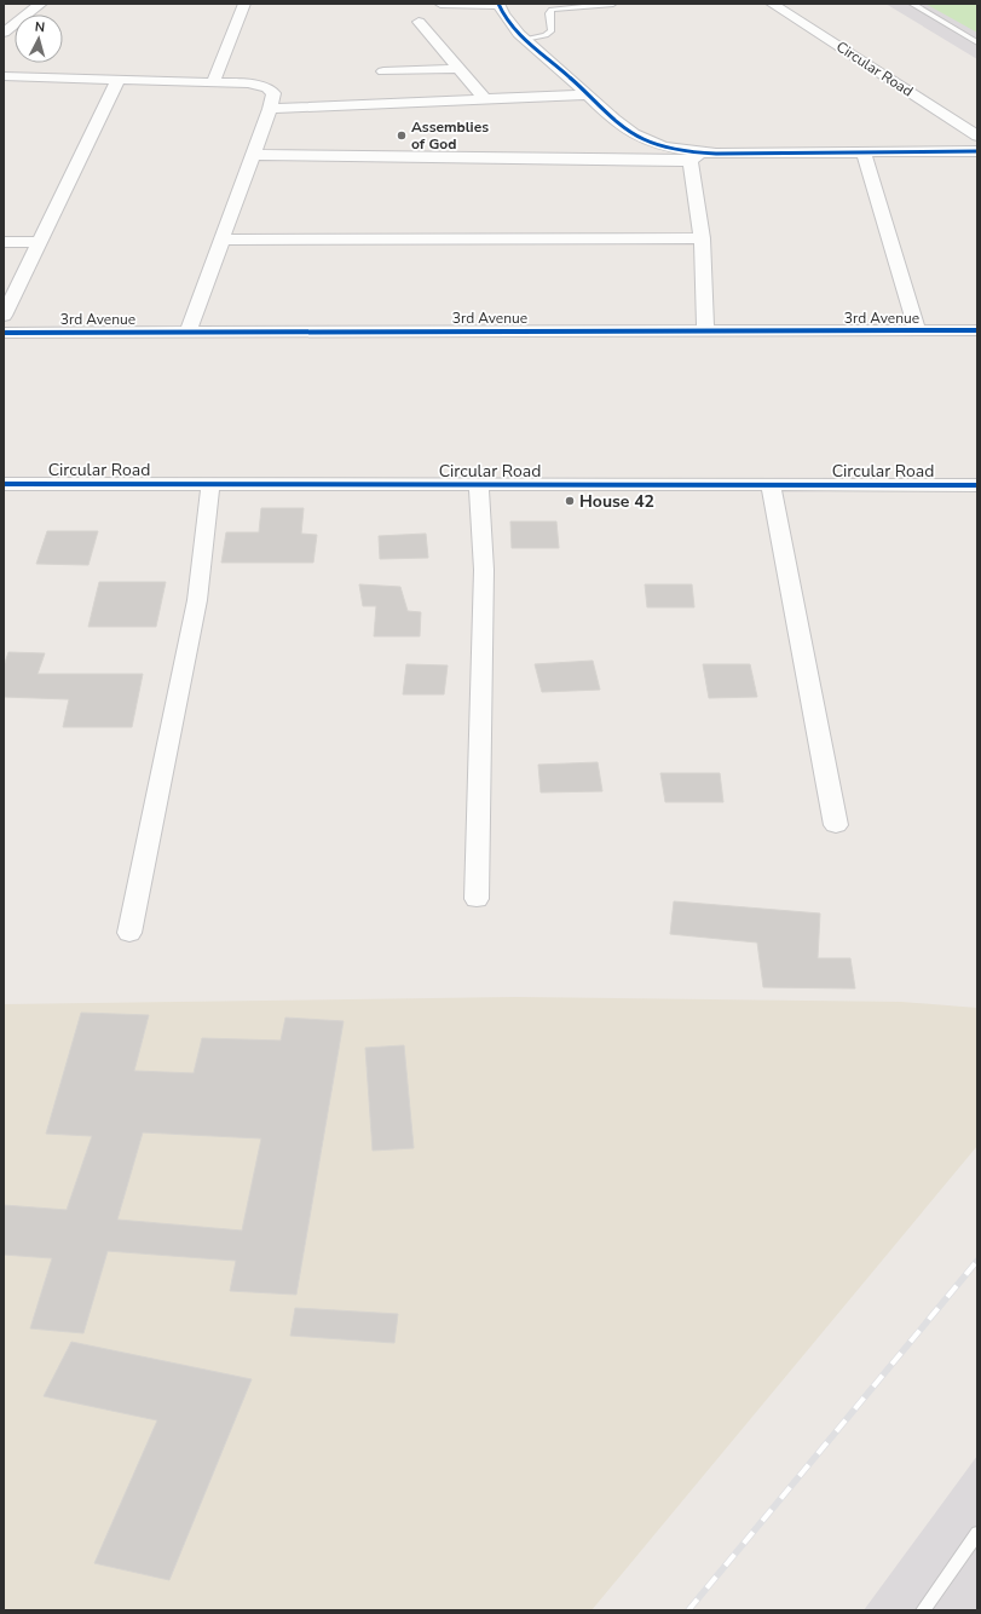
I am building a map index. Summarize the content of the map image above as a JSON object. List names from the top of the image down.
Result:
{
  "streets": {
    "street": ["Circular Road", "3rd Avenue"]
  },
  "places": ["Assemblies of God", "House 42"],
  "north": "top"
}
